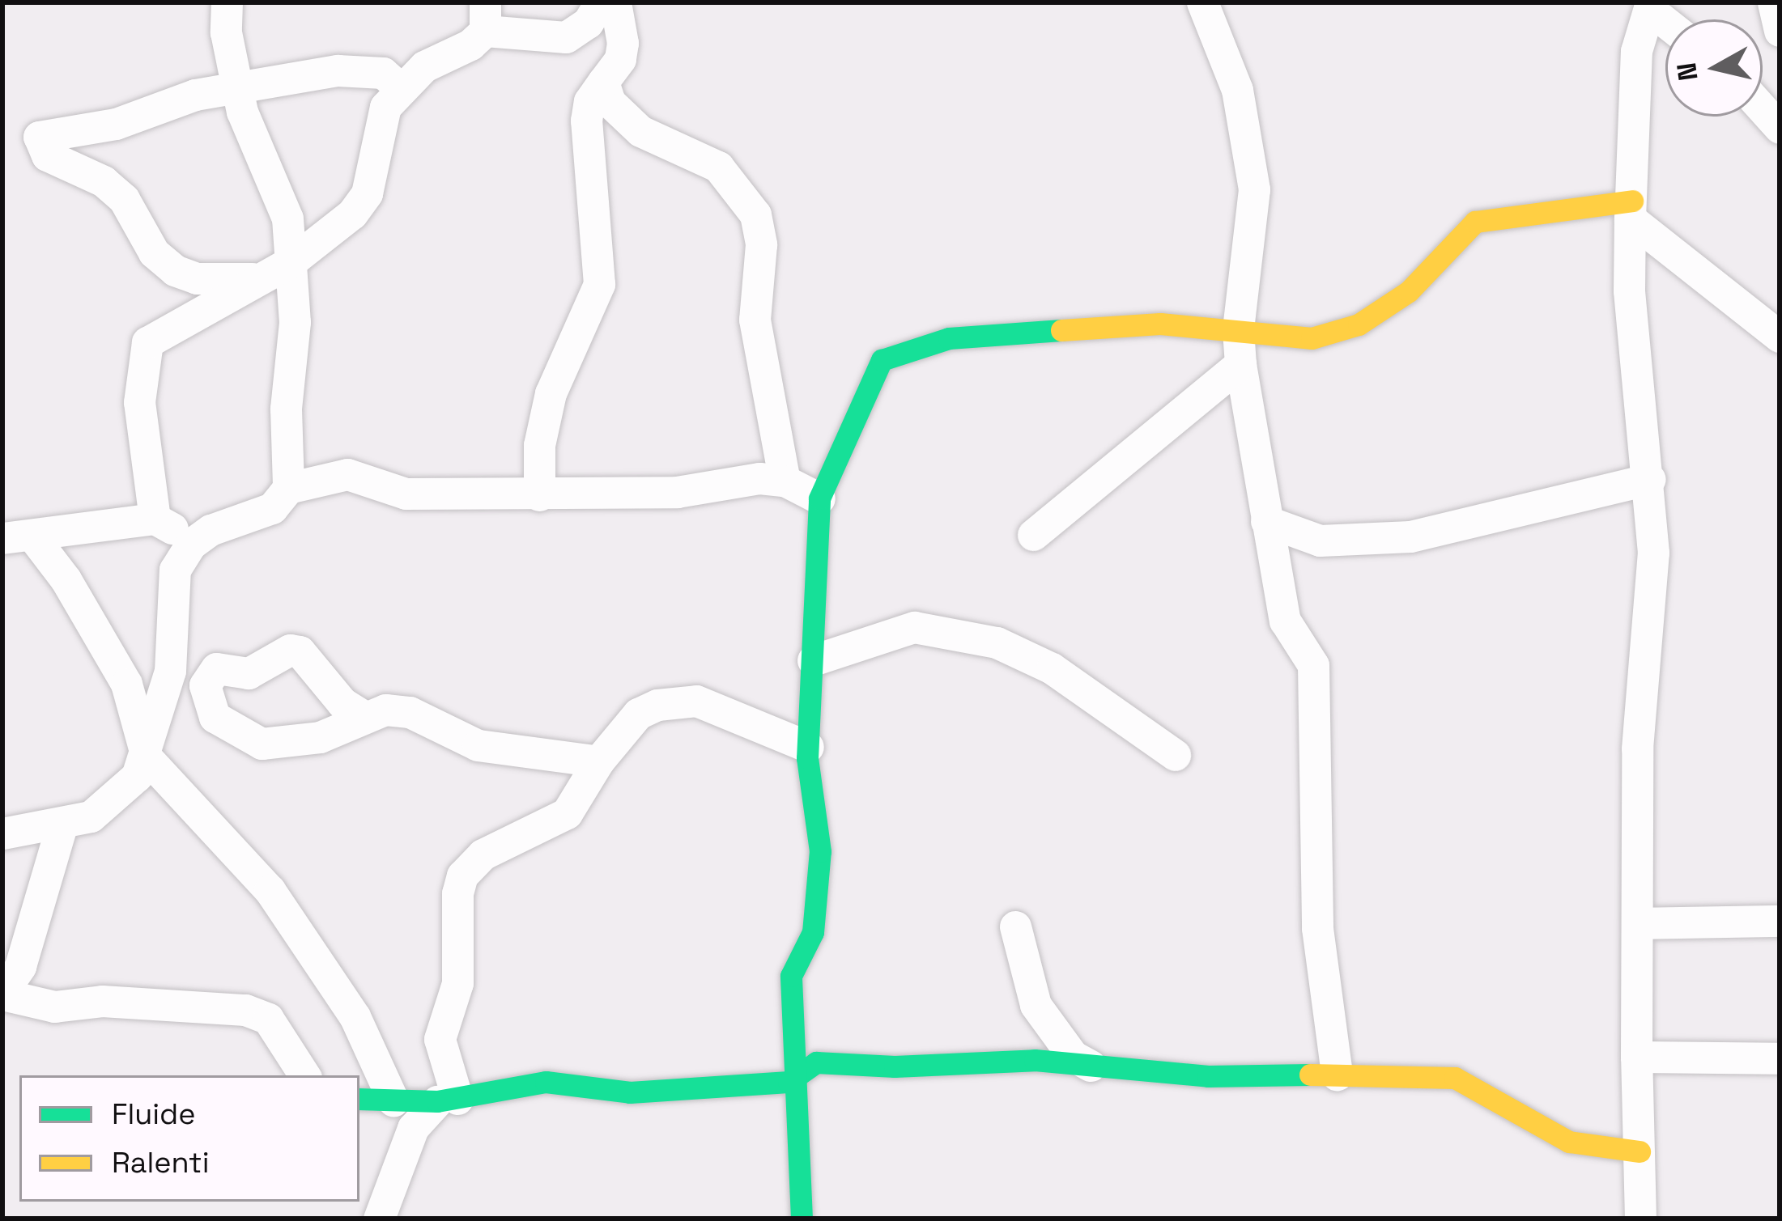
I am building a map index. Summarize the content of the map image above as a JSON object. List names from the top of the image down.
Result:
{
  "legend": ["Fluide", "Ralenti"],
  "north": "left"
}
